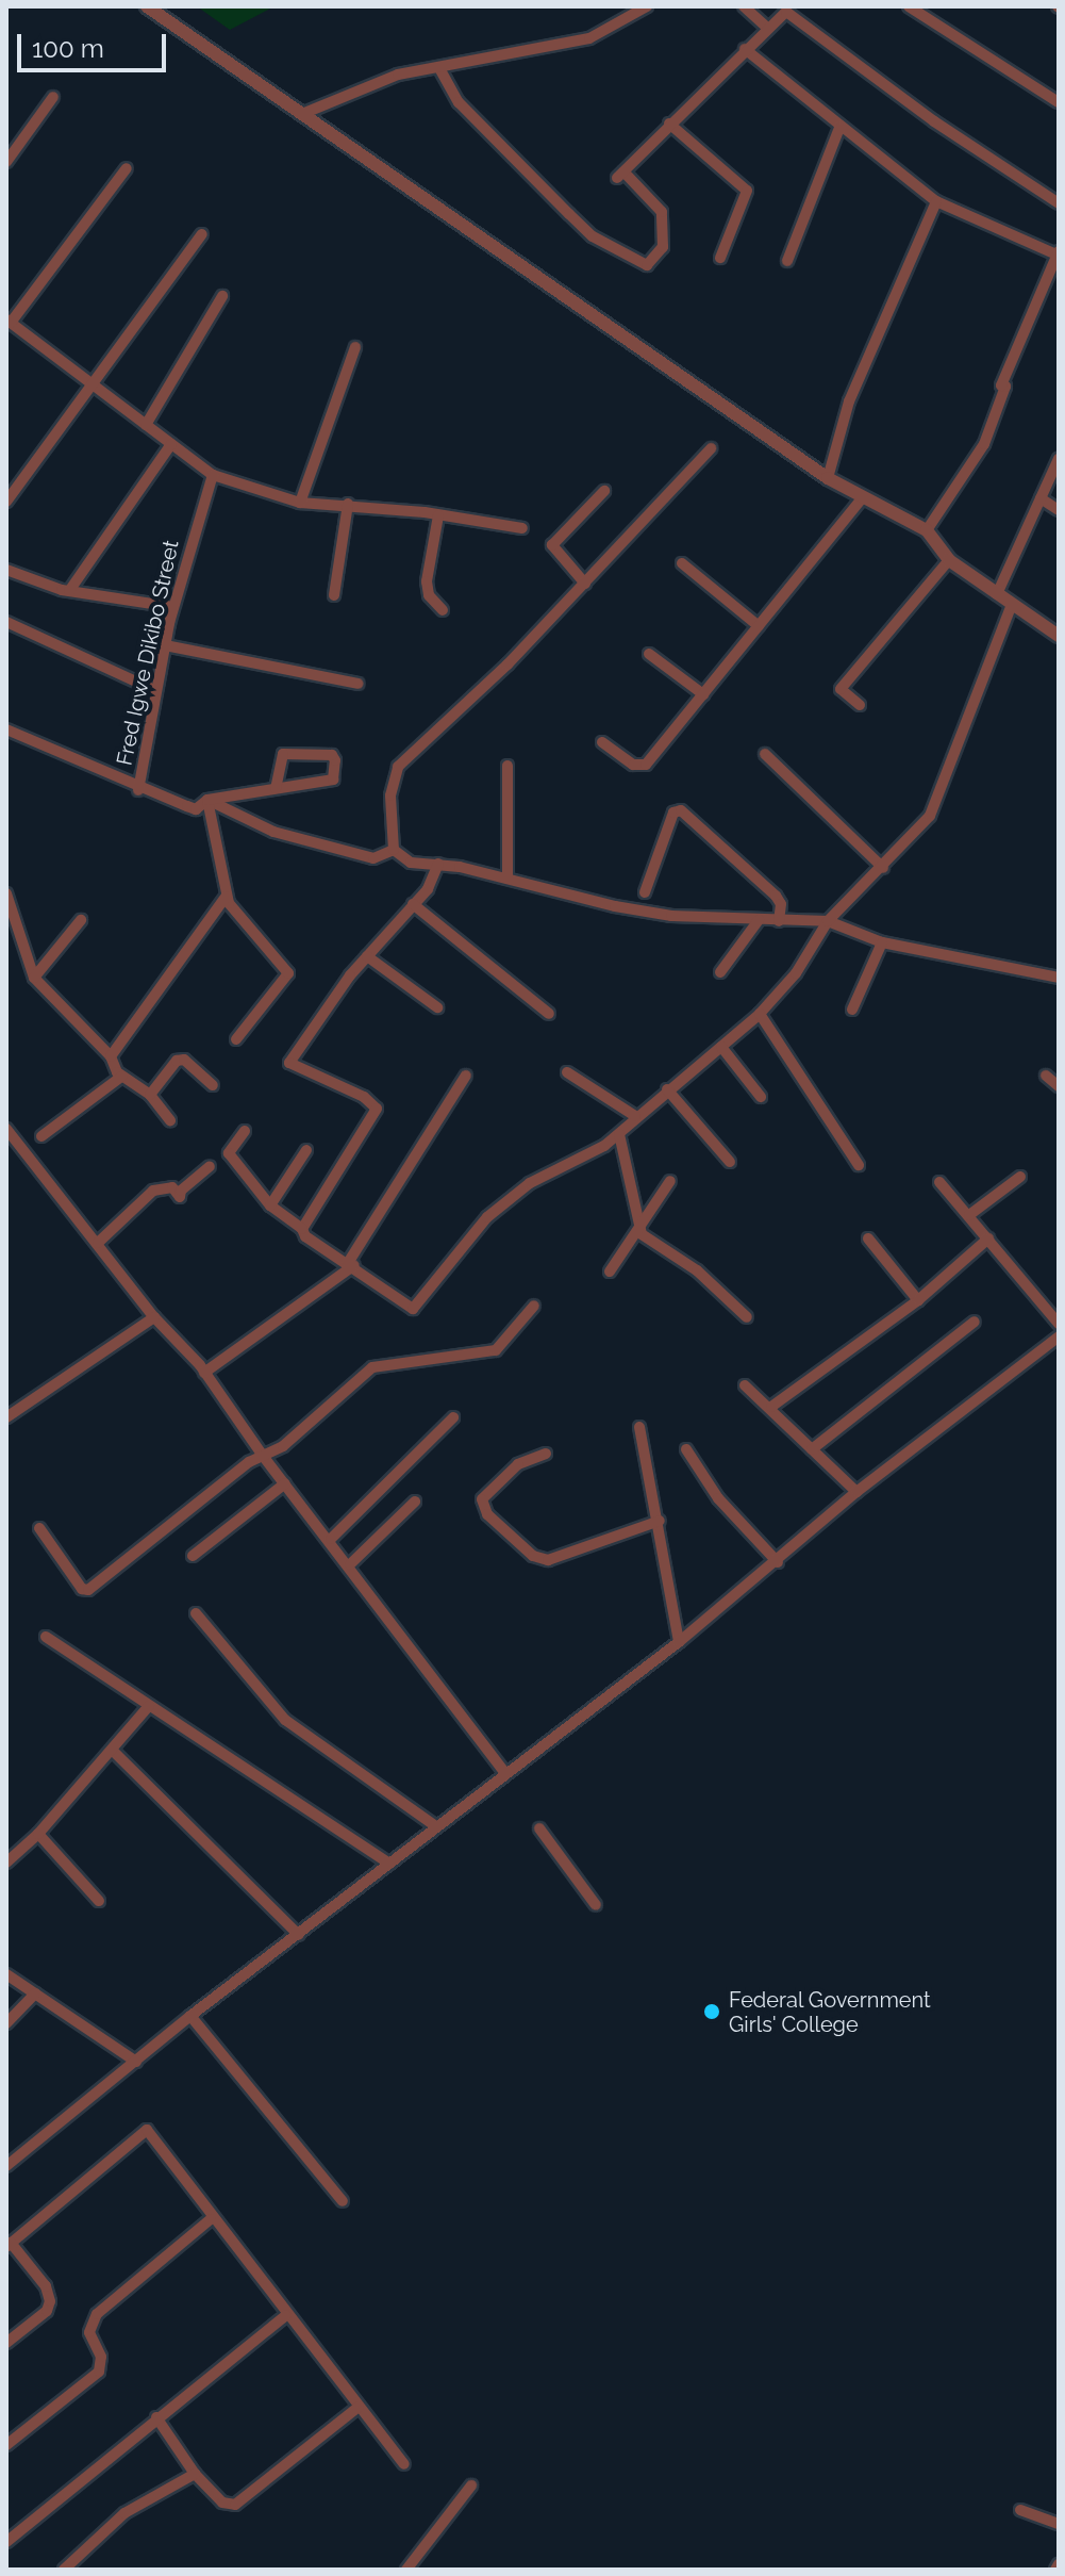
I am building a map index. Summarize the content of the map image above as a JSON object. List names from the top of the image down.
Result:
{
  "streets": {
    "street": ["Fred Igwe Dikibo Street"]
  },
  "places": ["Federal Government Girls' College"],
  "scale_bar": "100 m"
}
